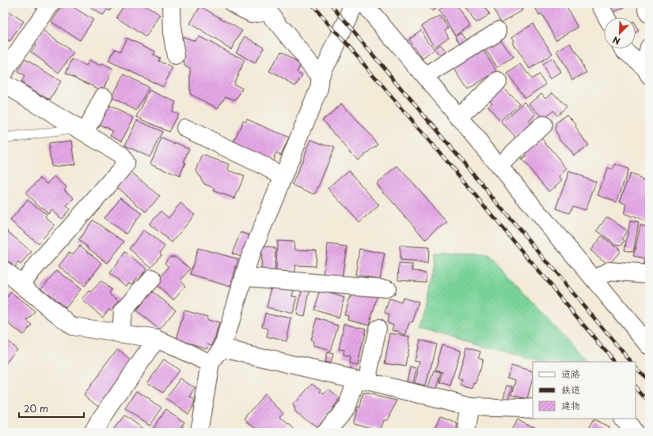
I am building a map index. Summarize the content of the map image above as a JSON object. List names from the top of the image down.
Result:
{
  "legend": ["道路", "鉄道", "建物"],
  "scale_bar": "20 m",
  "north": "bottom left"
}
